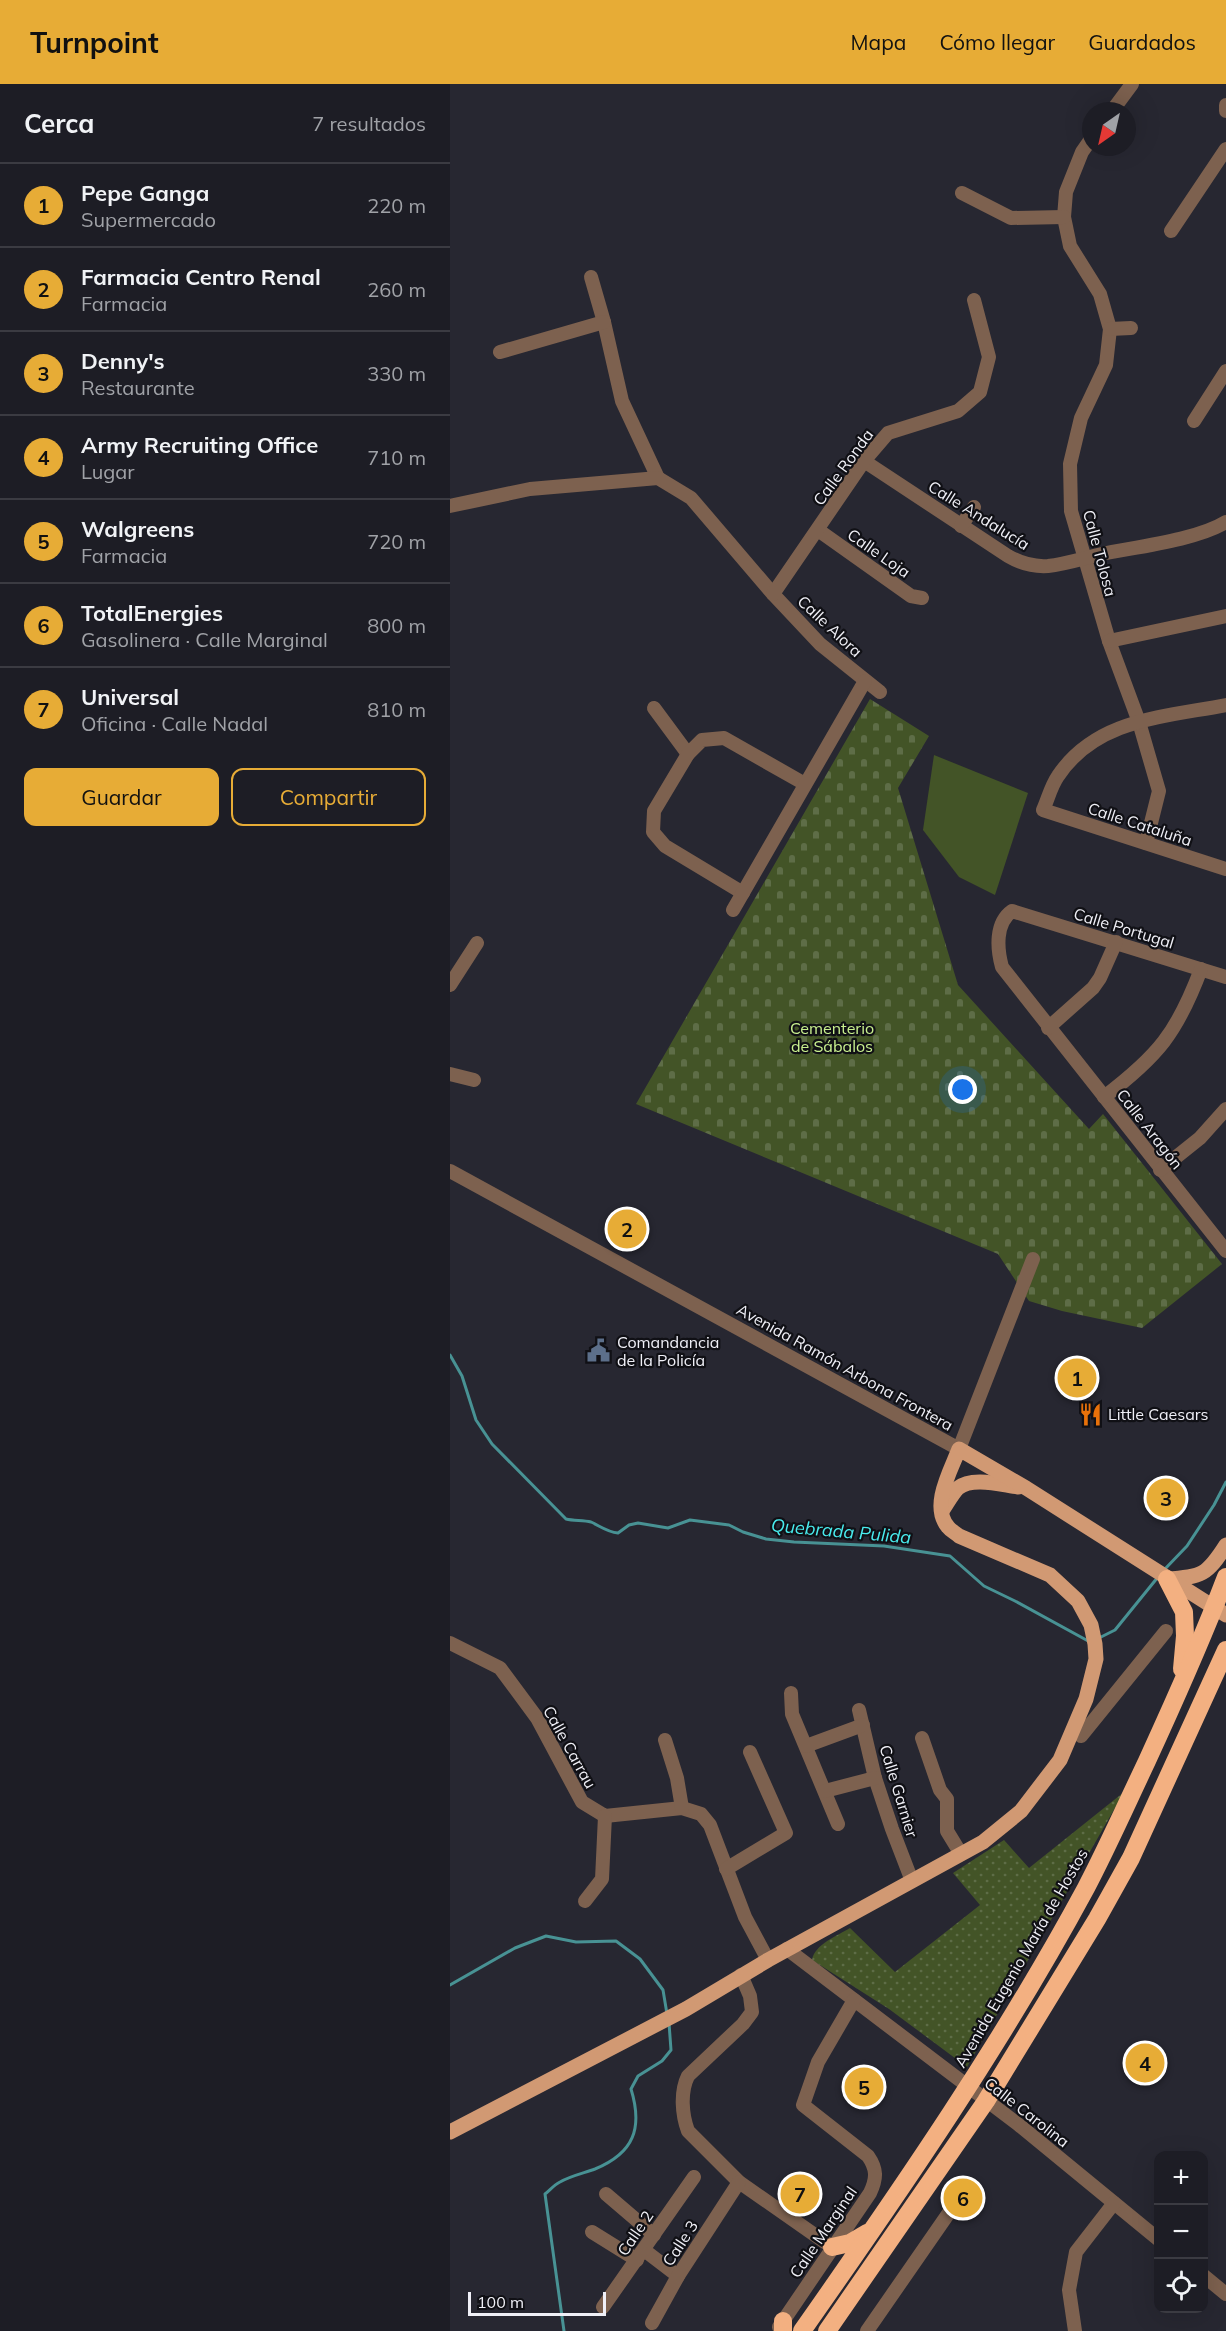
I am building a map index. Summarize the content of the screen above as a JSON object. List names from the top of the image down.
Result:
{
  "streets": {
    "highway": ["Avenida Eugenio María de Hostos"],
    "main road": ["Avenida Ramón Arbona Frontera"],
    "street": [
      "Calle Ronda",
      "Calle Andalucía",
      "Calle Loja",
      "Calle Tolosa",
      "Calle Alora",
      "Calle Cataluña",
      "Calle Portugal",
      "Calle Aragón",
      "Calle Carrau",
      "Calle Garnier",
      "Calle Carolina",
      "Calle Marginal",
      "Calle 2",
      "Calle 3"
    ]
  },
  "crossings": [
    ["Calle Ronda", "Calle Andalucía"],
    ["Calle Ronda", "Calle Loja"],
    ["Calle Ronda", "Calle Alora"],
    ["Calle Andalucía", "Calle Tolosa"],
    ["Calle Tolosa", "Calle Cataluña"],
    ["Calle Portugal", "Calle Aragón"],
    ["Avenida Ramón Arbona Frontera", "Avenida Eugenio María de Hostos"],
    ["Avenida Eugenio María de Hostos", "Calle Carolina"],
    ["Calle Carolina", "Calle Marginal"]
  ],
  "water": ["Quebrada Pulida"],
  "parks": ["Cementerio de Sábalos"],
  "places": {
    "public building": ["Comandancia de la Policía"],
    "restaurant": ["Little Caesars"]
  },
  "scale_bar": "100 m",
  "north": "bottom left",
  "page": {
    "header": "Turnpoint",
    "nav": ["Mapa", "Cómo llegar", "Guardados"],
    "heading": ["Cerca", "7 resultados"],
    "list": [
      {
        "mark": "1",
        "name": "Pepe Ganga",
        "note": "Supermercado",
        "value": "220 m"
      },
      {
        "mark": "2",
        "name": "Farmacia Centro Renal",
        "note": "Farmacia",
        "value": "260 m"
      },
      {
        "mark": "3",
        "name": "Denny's",
        "note": "Restaurante",
        "value": "330 m"
      },
      {
        "mark": "4",
        "name": "Army Recruiting Office",
        "note": "Lugar",
        "value": "710 m"
      },
      {
        "mark": "5",
        "name": "Walgreens",
        "note": "Farmacia",
        "value": "720 m"
      },
      {
        "mark": "6",
        "name": "TotalEnergies",
        "note": "Gasolinera · Calle Marginal",
        "value": "800 m"
      },
      {
        "mark": "7",
        "name": "Universal",
        "note": "Oficina · Calle Nadal",
        "value": "810 m"
      }
    ],
    "buttons": ["Guardar", "Compartir"],
    "pins": [
      "2",
      "1",
      "3",
      "4",
      "5",
      "7",
      "6"
    ],
    "map_buttons": ["+", "−"],
    "scale": "100 m"
  }
}
